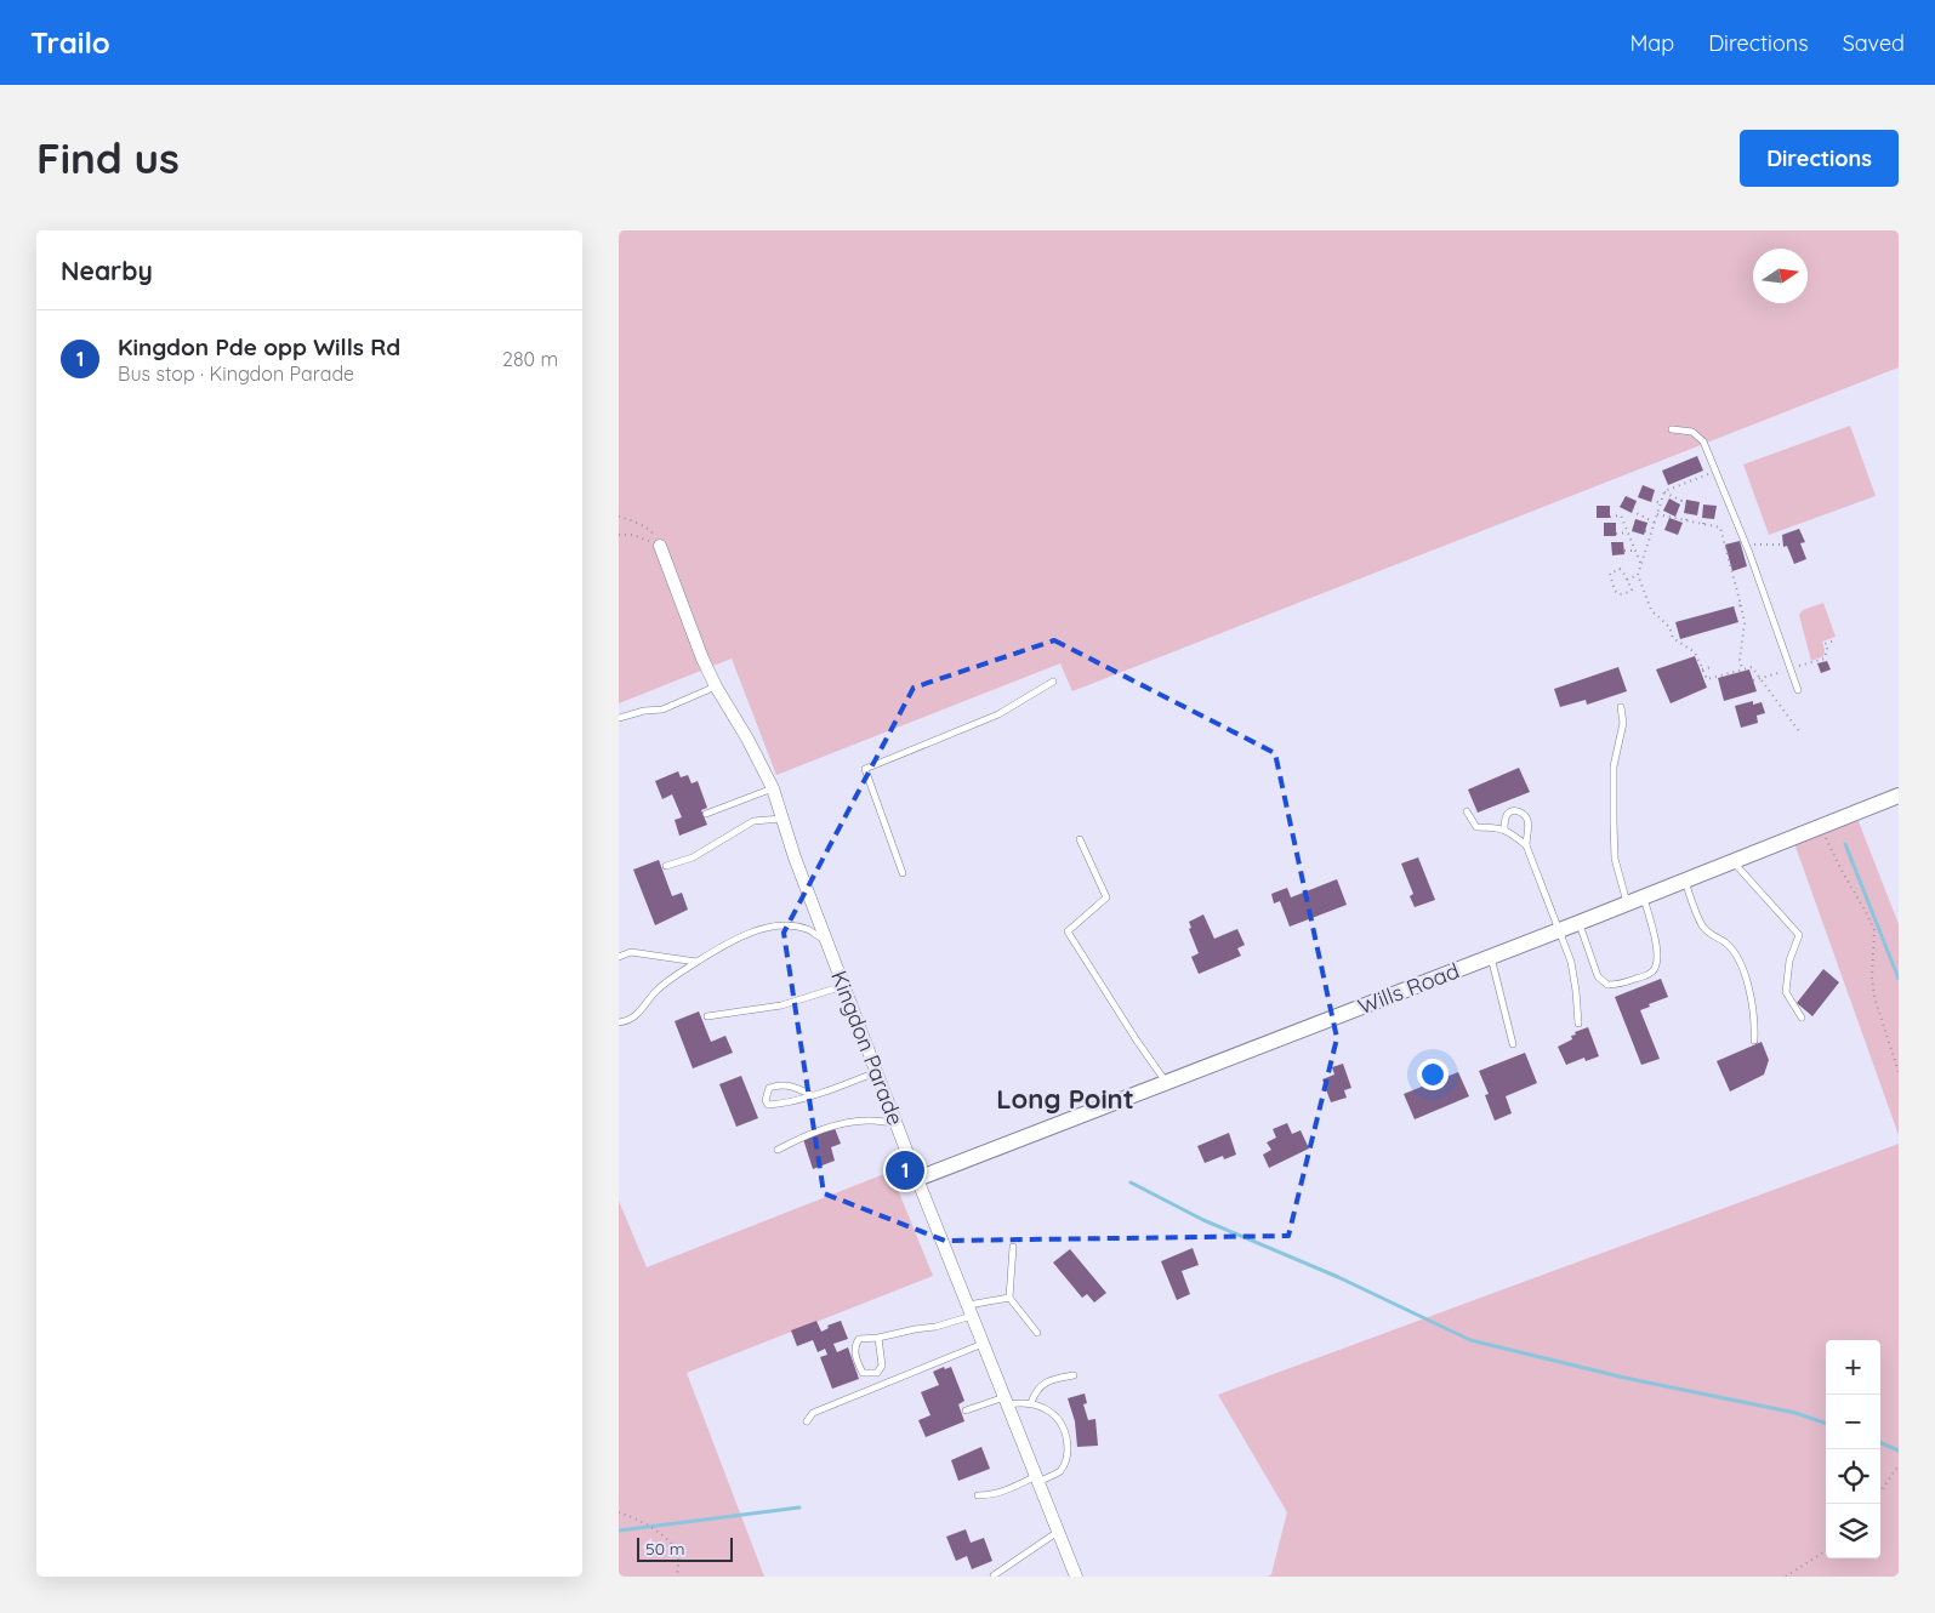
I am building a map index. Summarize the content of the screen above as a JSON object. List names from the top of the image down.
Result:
{
  "streets": {
    "street": ["Wills Road", "Kingdon Parade"]
  },
  "crossings": [
    ["Wills Road", "Kingdon Parade"]
  ],
  "districts": ["Long Point"],
  "scale_bar": "50 m",
  "north": "right",
  "page": {
    "header": "Trailo",
    "nav": ["Map", "Directions", "Saved"],
    "buttons": "Directions",
    "title": "Find us",
    "heading": "Nearby",
    "list": [
      {
        "mark": "1",
        "name": "Kingdon Pde opp Wills Rd",
        "note": "Bus stop · Kingdon Parade",
        "value": "280 m"
      }
    ],
    "pins": "1",
    "map_buttons": ["+", "−"],
    "scale": "50 m"
  }
}
